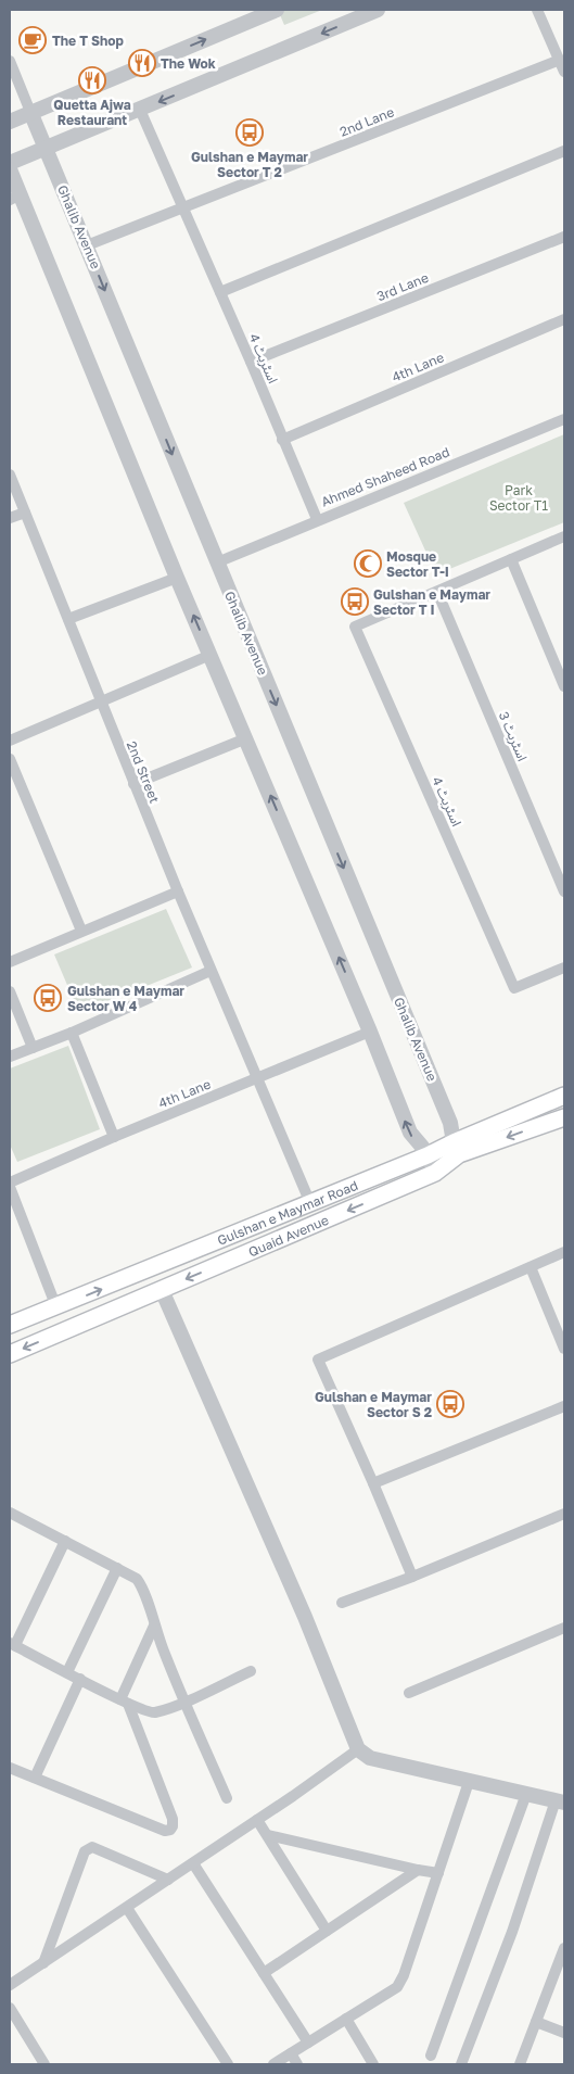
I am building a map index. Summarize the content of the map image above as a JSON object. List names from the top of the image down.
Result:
{
  "streets": {
    "main road": ["Gulshan e Maymar Road", "Quaid Avenue"],
    "street": [
      "2nd Lane",
      "Ghalib Avenue",
      "3rd Lane",
      "اسٹریٹ 4",
      "4th Lane",
      "Ahmed Shaheed Road",
      "اسٹریٹ 3",
      "2nd Street"
    ]
  },
  "crossings": [
    ["2nd Lane", "Ghalib Avenue"],
    ["2nd Lane", "اسٹریٹ 4"],
    ["Ghalib Avenue", "Ahmed Shaheed Road"],
    ["Ghalib Avenue", "Gulshan e Maymar Road"],
    ["Ghalib Avenue", "Quaid Avenue"],
    ["3rd Lane", "اسٹریٹ 4"],
    ["اسٹریٹ 4", "4th Lane"],
    ["اسٹریٹ 4", "Ahmed Shaheed Road"],
    ["اسٹریٹ 4", "اسٹریٹ 3"],
    ["4th Lane", "2nd Street"],
    ["2nd Street", "Gulshan e Maymar Road"],
    ["Gulshan e Maymar Road", "Quaid Avenue"]
  ],
  "one_way": ["Gulshan e Maymar Road", "Quaid Avenue"],
  "parks": ["Park Sector T1"],
  "places": {
    "cafe": ["The T Shop"],
    "restaurant": ["The Wok", "Quetta Ajwa Restaurant"],
    "bus stop": [
      "Gulshan e Maymar Sector T 2",
      "Gulshan e Maymar Sector T I",
      "Gulshan e Maymar Sector W 4",
      "Gulshan e Maymar Sector S 2"
    ],
    "mosque": ["Mosque Sector T-I"]
  }
}
